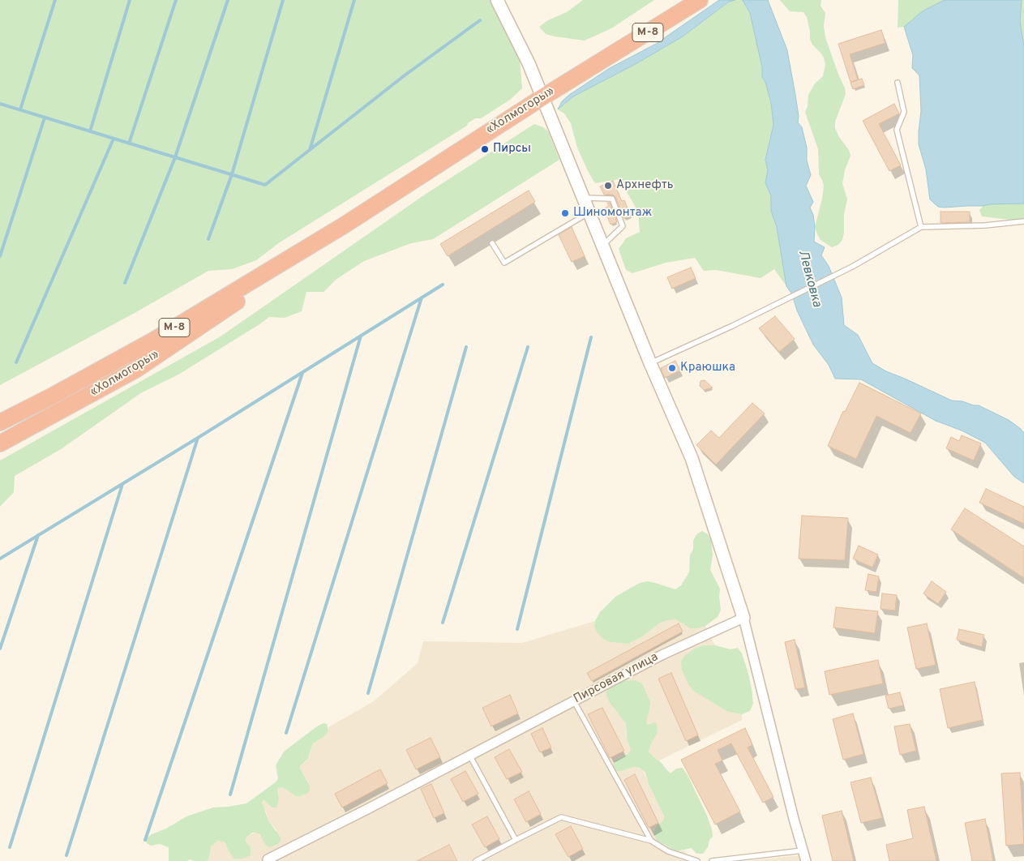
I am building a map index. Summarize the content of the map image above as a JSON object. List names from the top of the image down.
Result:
{
  "streets": {
    "highway": ["М-8", "«Холмогоры»"],
    "street": ["Пирсовая улица"]
  },
  "water": ["Левковка"],
  "places": [
    "Пирсы",
    "Архнефть",
    "Шиномонтаж",
    "Краюшка"
  ]
}
